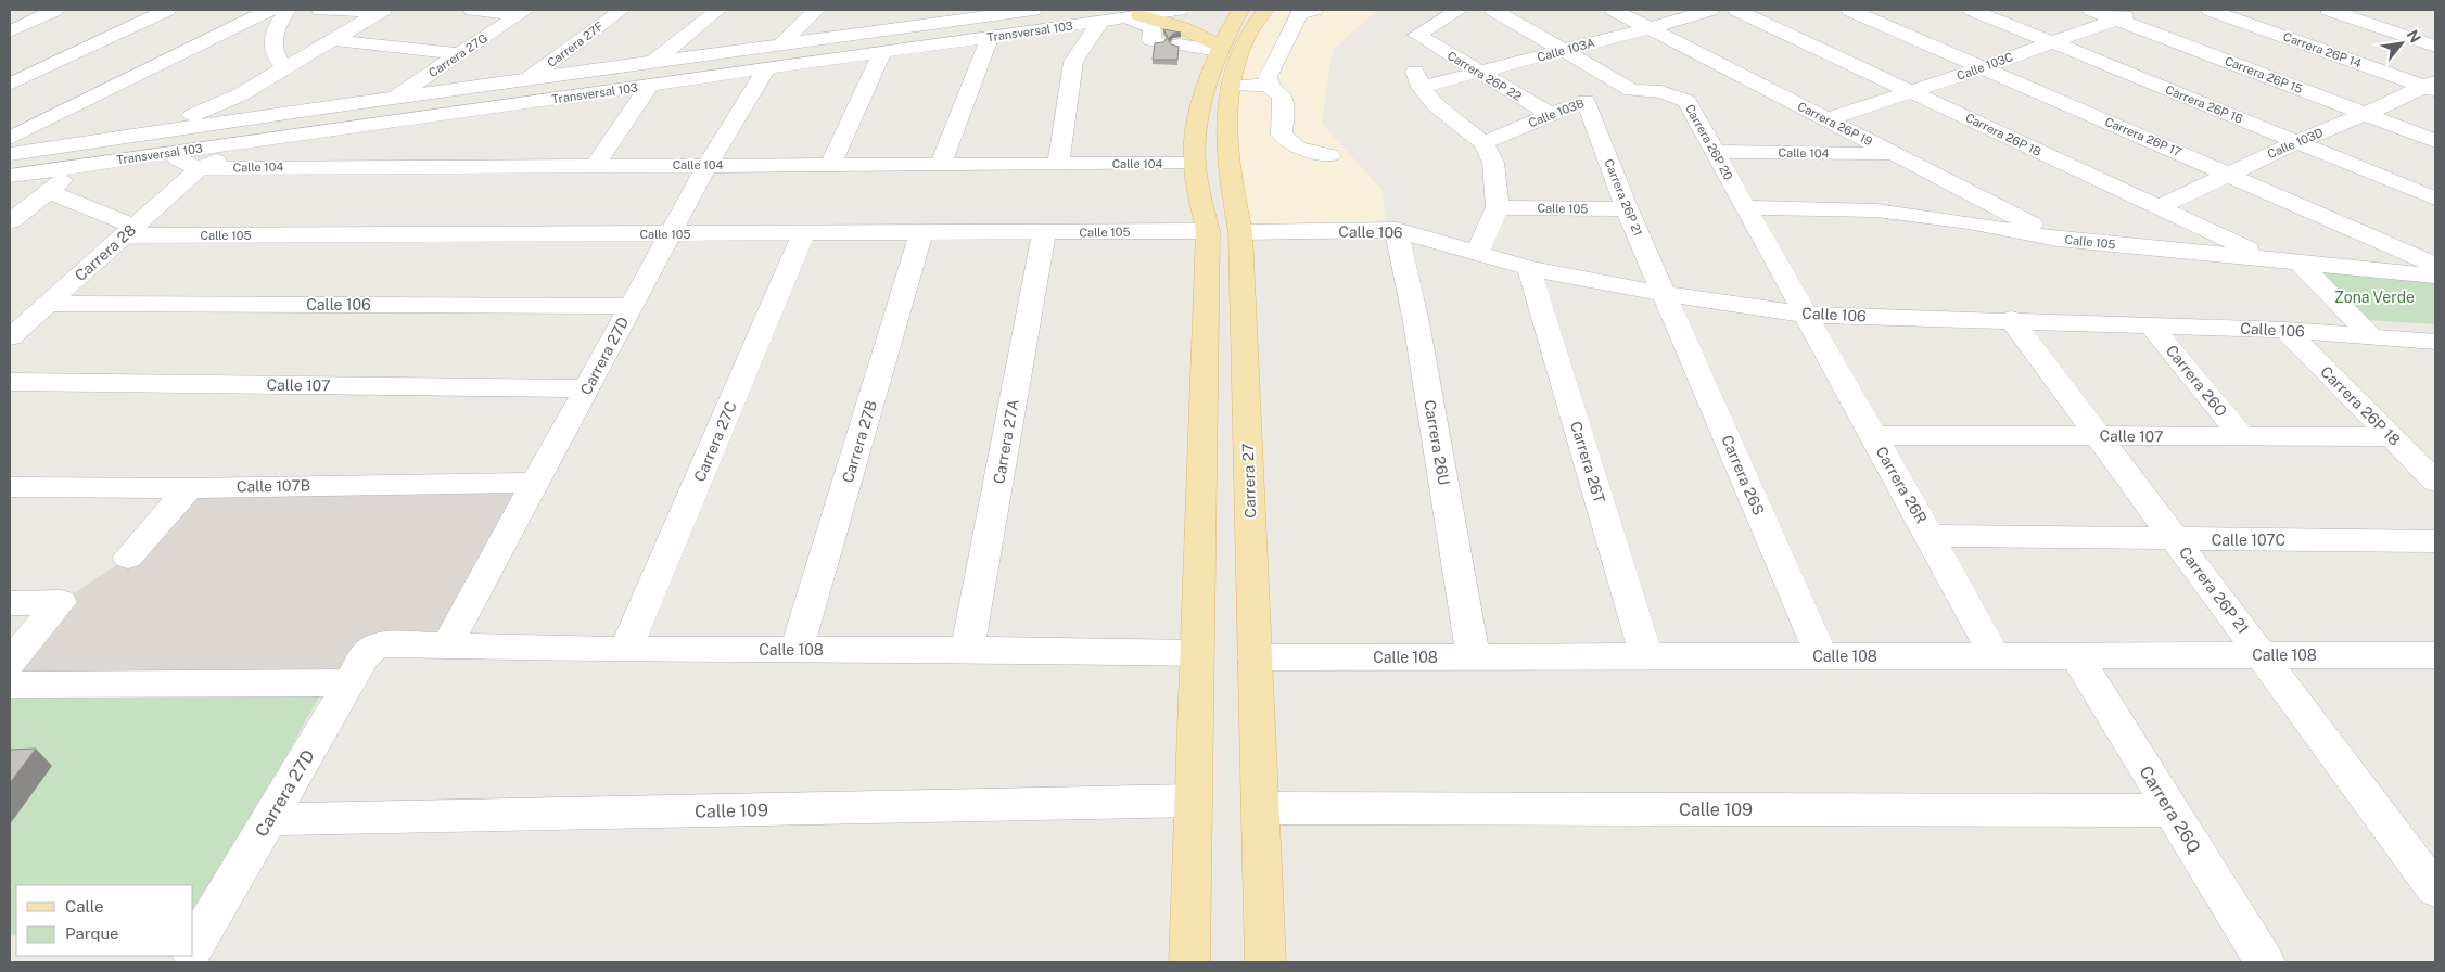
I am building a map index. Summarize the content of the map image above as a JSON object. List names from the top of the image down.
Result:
{
  "streets": {
    "main road": ["Carrera 27"],
    "street": [
      "Transversal 103",
      "Carrera 27F",
      "Calle 103A",
      "Carrera 26P 14",
      "Carrera 27G",
      "Calle 103C",
      "Carrera 26P 15",
      "Carrera 26P 22",
      "Carrera 26P 16",
      "Calle 103B",
      "Carrera 26P 19",
      "Carrera 26P 18",
      "Carrera 26P 17",
      "Carrera 26P 20",
      "Calle 103D",
      "Calle 104",
      "Carrera 26P 21",
      "Calle 105",
      "Calle 106",
      "Carrera 28",
      "Carrera 27D",
      "Carrera 26O",
      "Calle 107",
      "Carrera 27C",
      "Carrera 27B",
      "Carrera 27A",
      "Carrera 26U",
      "Carrera 26T",
      "Carrera 26S",
      "Carrera 26R",
      "Calle 107B",
      "Calle 107C",
      "Calle 108",
      "Calle 109",
      "Carrera 26Q"
    ]
  },
  "crossings": [
    ["Transversal 103", "Carrera 27F"],
    ["Transversal 103", "Carrera 27G"],
    ["Transversal 103", "Carrera 28"],
    ["Transversal 103", "Carrera 27D"],
    ["Calle 103A", "Carrera 26P 22"],
    ["Calle 103A", "Calle 103B"],
    ["Calle 103A", "Carrera 26P 19"],
    ["Calle 103A", "Carrera 26P 20"],
    ["Carrera 26P 14", "Calle 103D"],
    ["Calle 103C", "Carrera 26P 15"],
    ["Calle 103C", "Carrera 26P 16"],
    ["Calle 103C", "Carrera 26P 19"],
    ["Calle 103C", "Carrera 26P 18"],
    ["Calle 103C", "Carrera 26P 17"],
    ["Carrera 26P 15", "Calle 103D"],
    ["Carrera 26P 22", "Calle 103B"],
    ["Carrera 26P 16", "Calle 103D"],
    ["Calle 103B", "Carrera 26P 20"],
    ["Calle 103B", "Carrera 26P 21"],
    ["Carrera 26P 19", "Calle 104"],
    ["Carrera 26P 19", "Calle 105"],
    ["Carrera 26P 18", "Calle 103D"],
    ["Carrera 26P 18", "Calle 105"],
    ["Carrera 26P 18", "Calle 106"],
    ["Carrera 26P 18", "Calle 107"],
    ["Carrera 26P 17", "Calle 103D"],
    ["Carrera 26P 20", "Calle 104"],
    ["Carrera 26P 20", "Calle 105"],
    ["Carrera 26P 20", "Calle 106"],
    ["Carrera 26P 20", "Carrera 26R"],
    ["Calle 104", "Carrera 28"],
    ["Calle 104", "Carrera 27D"],
    ["Carrera 26P 21", "Calle 105"],
    ["Carrera 26P 21", "Calle 106"],
    ["Carrera 26P 21", "Calle 107"],
    ["Carrera 26P 21", "Carrera 26S"],
    ["Carrera 26P 21", "Calle 107C"],
    ["Carrera 26P 21", "Calle 108"],
    ["Calle 105", "Carrera 28"],
    ["Calle 105", "Carrera 27D"],
    ["Calle 105", "Carrera 27C"],
    ["Calle 105", "Carrera 27B"],
    ["Calle 105", "Carrera 27A"],
    ["Calle 106", "Carrera 28"],
    ["Calle 106", "Carrera 27D"],
    ["Calle 106", "Carrera 26O"],
    ["Calle 106", "Carrera 26U"],
    ["Calle 106", "Carrera 26T"],
    ["Calle 106", "Carrera 26S"],
    ["Calle 106", "Carrera 27"],
    ["Calle 106", "Carrera 26R"],
    ["Carrera 27D", "Calle 107"],
    ["Carrera 27D", "Calle 107B"],
    ["Carrera 27D", "Calle 108"],
    ["Carrera 27D", "Calle 109"],
    ["Carrera 26O", "Calle 107"],
    ["Calle 107", "Carrera 26R"],
    ["Carrera 27C", "Calle 108"],
    ["Carrera 27B", "Calle 108"],
    ["Carrera 27A", "Calle 108"],
    ["Carrera 26U", "Calle 108"],
    ["Carrera 26T", "Calle 108"],
    ["Carrera 26S", "Calle 108"],
    ["Carrera 27", "Calle 108"],
    ["Carrera 27", "Calle 109"],
    ["Carrera 26R", "Calle 107C"],
    ["Carrera 26R", "Calle 108"],
    ["Calle 108", "Carrera 26Q"],
    ["Calle 109", "Carrera 26Q"]
  ],
  "parks": ["Zona Verde"],
  "legend": ["Calle", "Parque"],
  "north": "top right"
}
